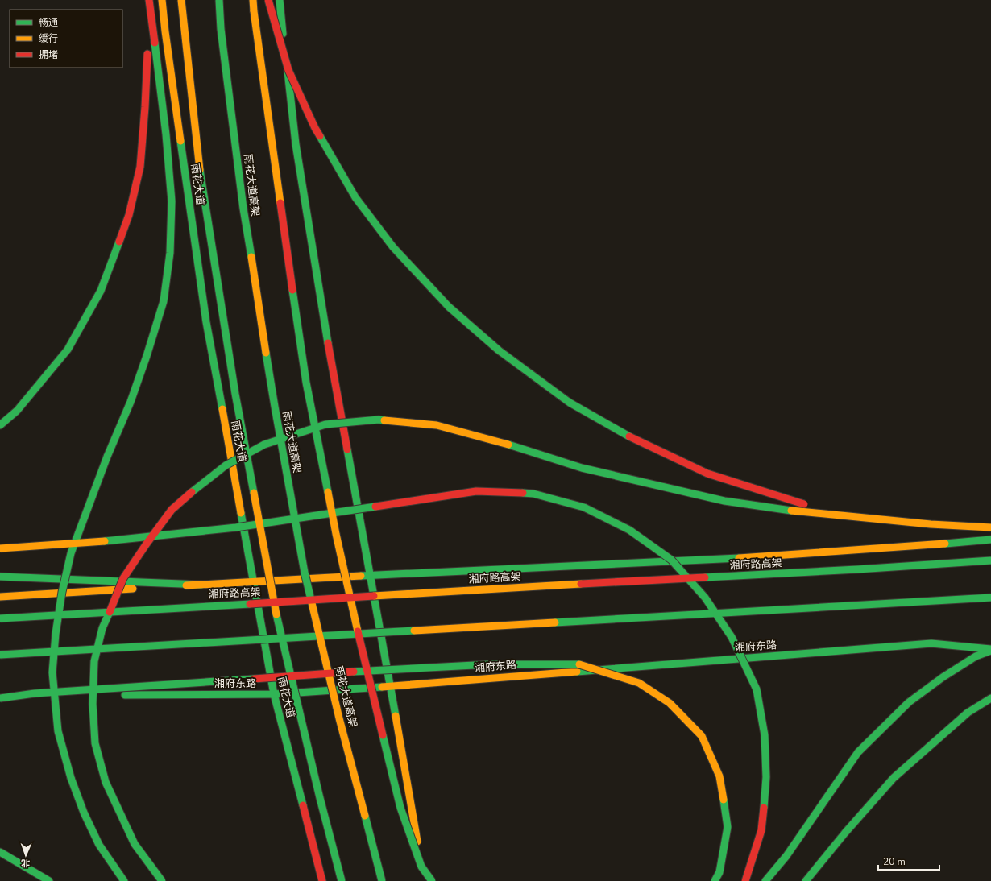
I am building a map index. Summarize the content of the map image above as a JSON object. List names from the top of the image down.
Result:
{
  "streets": {
    "main road": [
      "雨花大道",
      "雨花大道高架",
      "湘府路高架",
      "湘府东路"
    ]
  },
  "crossings": [
    ["雨花大道", "湘府东路"]
  ],
  "legend": ["畅通", "缓行", "拥堵"],
  "scale_bar": "20 m",
  "north": "bottom"
}
